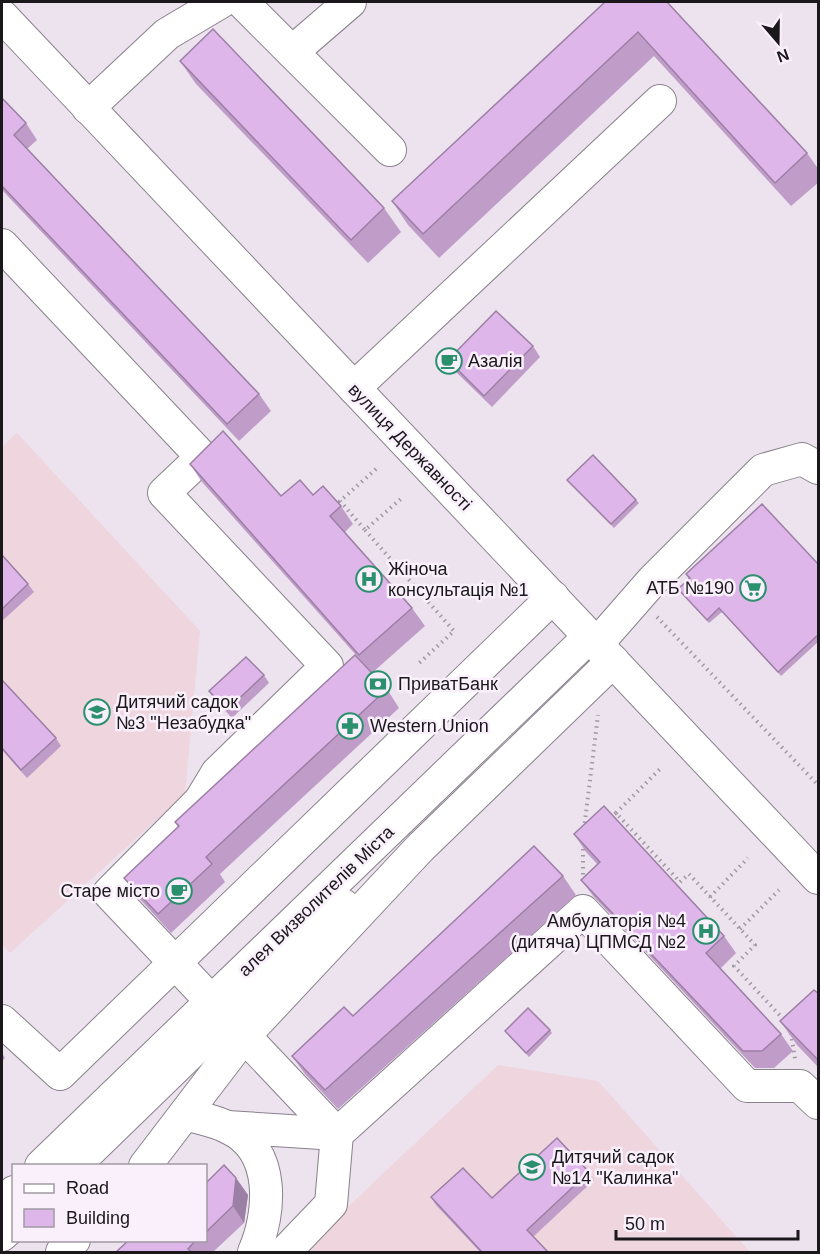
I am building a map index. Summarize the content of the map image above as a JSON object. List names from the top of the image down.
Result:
{
  "streets": {
    "street": ["вулиця Державності", "алея Визволителів Міста"]
  },
  "crossings": [
    ["вулиця Державності", "алея Визволителів Міста"]
  ],
  "places": {
    "cafe": ["Азалія", "Старе місто"],
    "hospital": ["Жіноча консультація №1", "Амбулаторія №4 (дитяча) ЦПМСД №2"],
    "supermarket": ["АТБ №190"],
    "bank": ["ПриватБанк"],
    "school or university": ["Дитячий садок №3 \"Незабудка\"", "Дитячий садок №14 \"Калинка\""],
    "pharmacy": ["Western Union"]
  },
  "legend": ["Road", "Building"],
  "scale_bar": "50 m",
  "north": "bottom"
}
